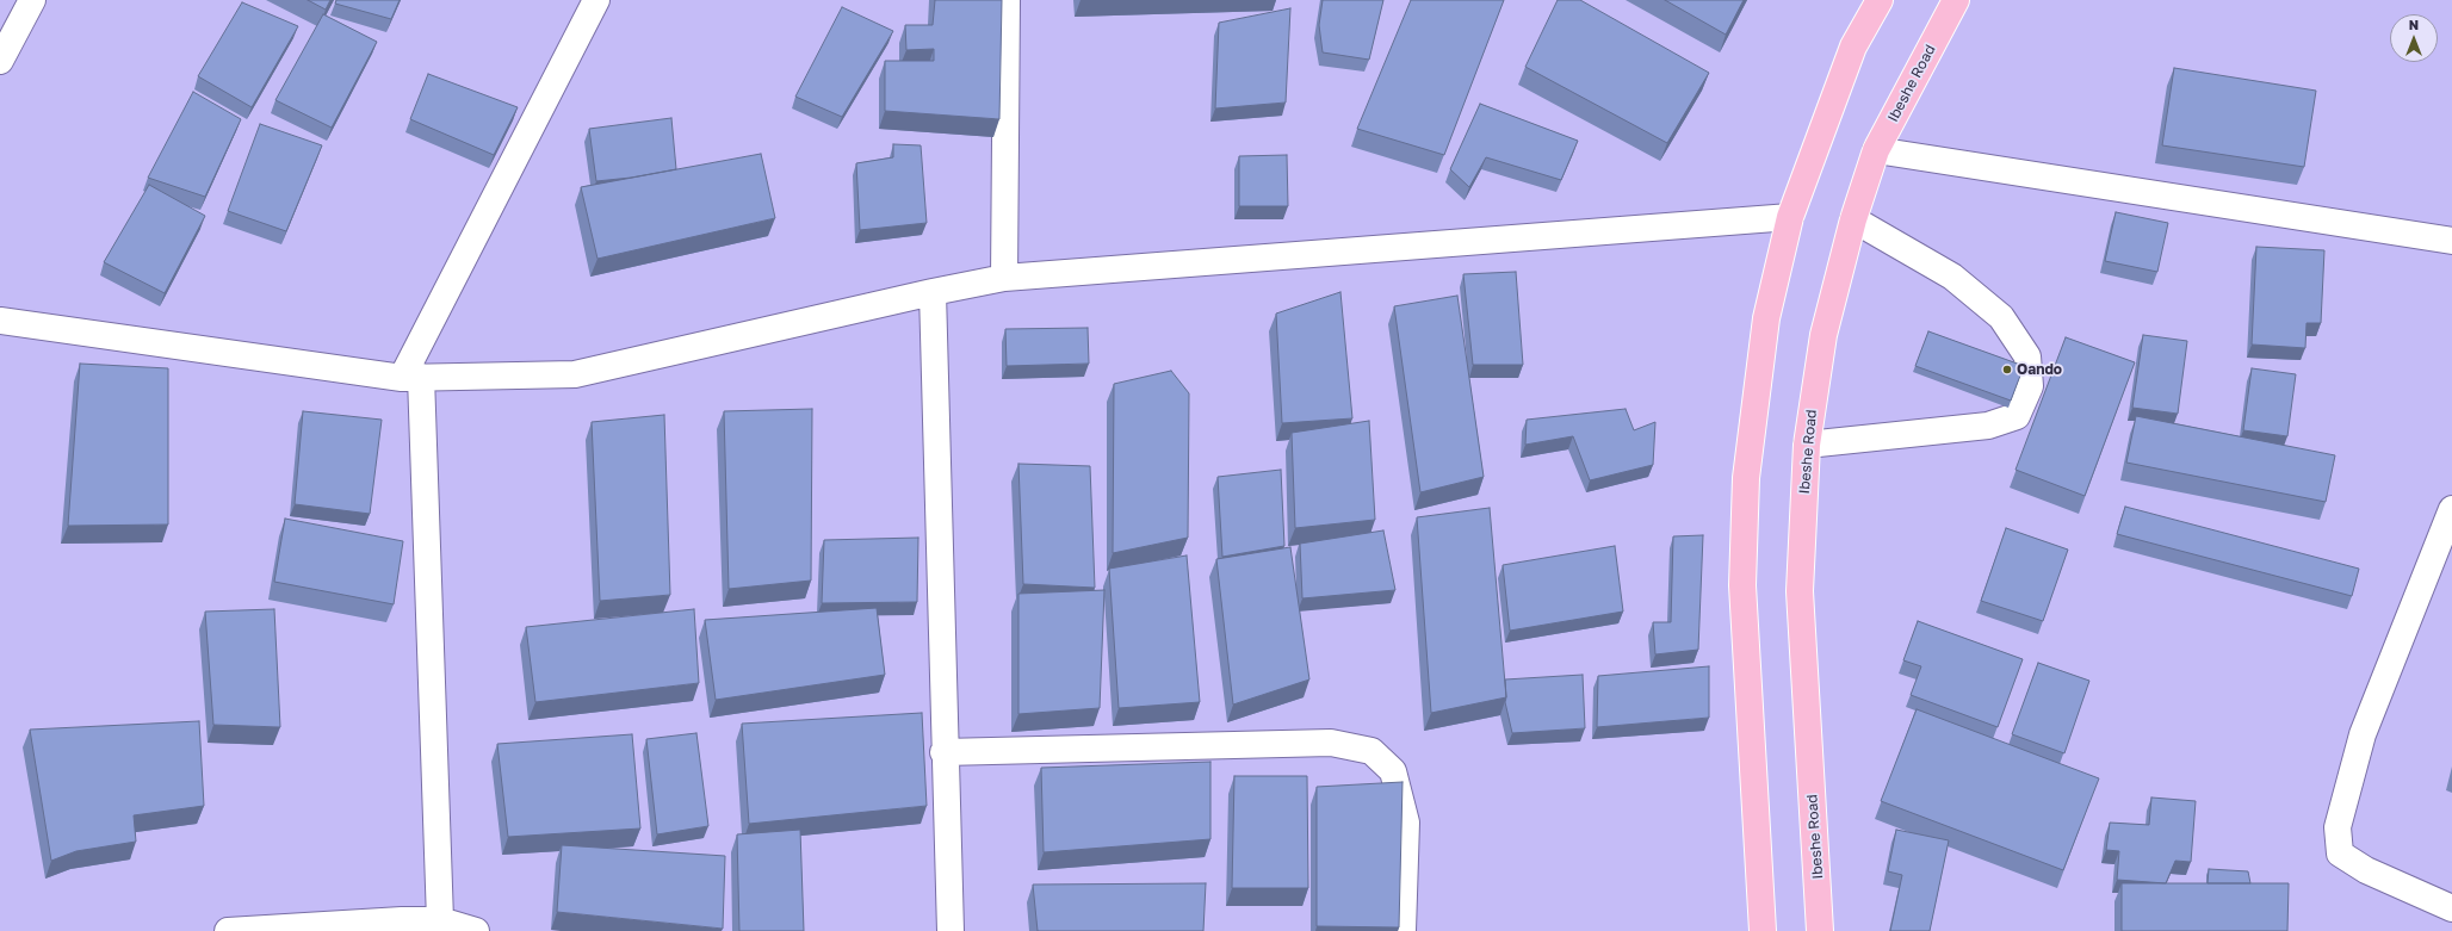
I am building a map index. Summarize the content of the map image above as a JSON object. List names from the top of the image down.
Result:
{
  "streets": {
    "main road": ["Ibeshe Road"]
  },
  "places": ["Oando"],
  "north": "top"
}
